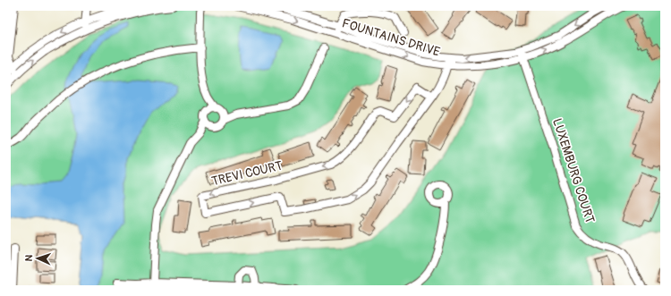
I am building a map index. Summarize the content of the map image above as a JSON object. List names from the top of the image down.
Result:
{
  "streets": {
    "street": ["FOUNTAINS DRIVE", "LUXEMBURG COURT", "TREVI COURT"]
  },
  "crossings": [
    ["FOUNTAINS DRIVE", "LUXEMBURG COURT"],
    ["FOUNTAINS DRIVE", "TREVI COURT"]
  ],
  "north": "left"
}
